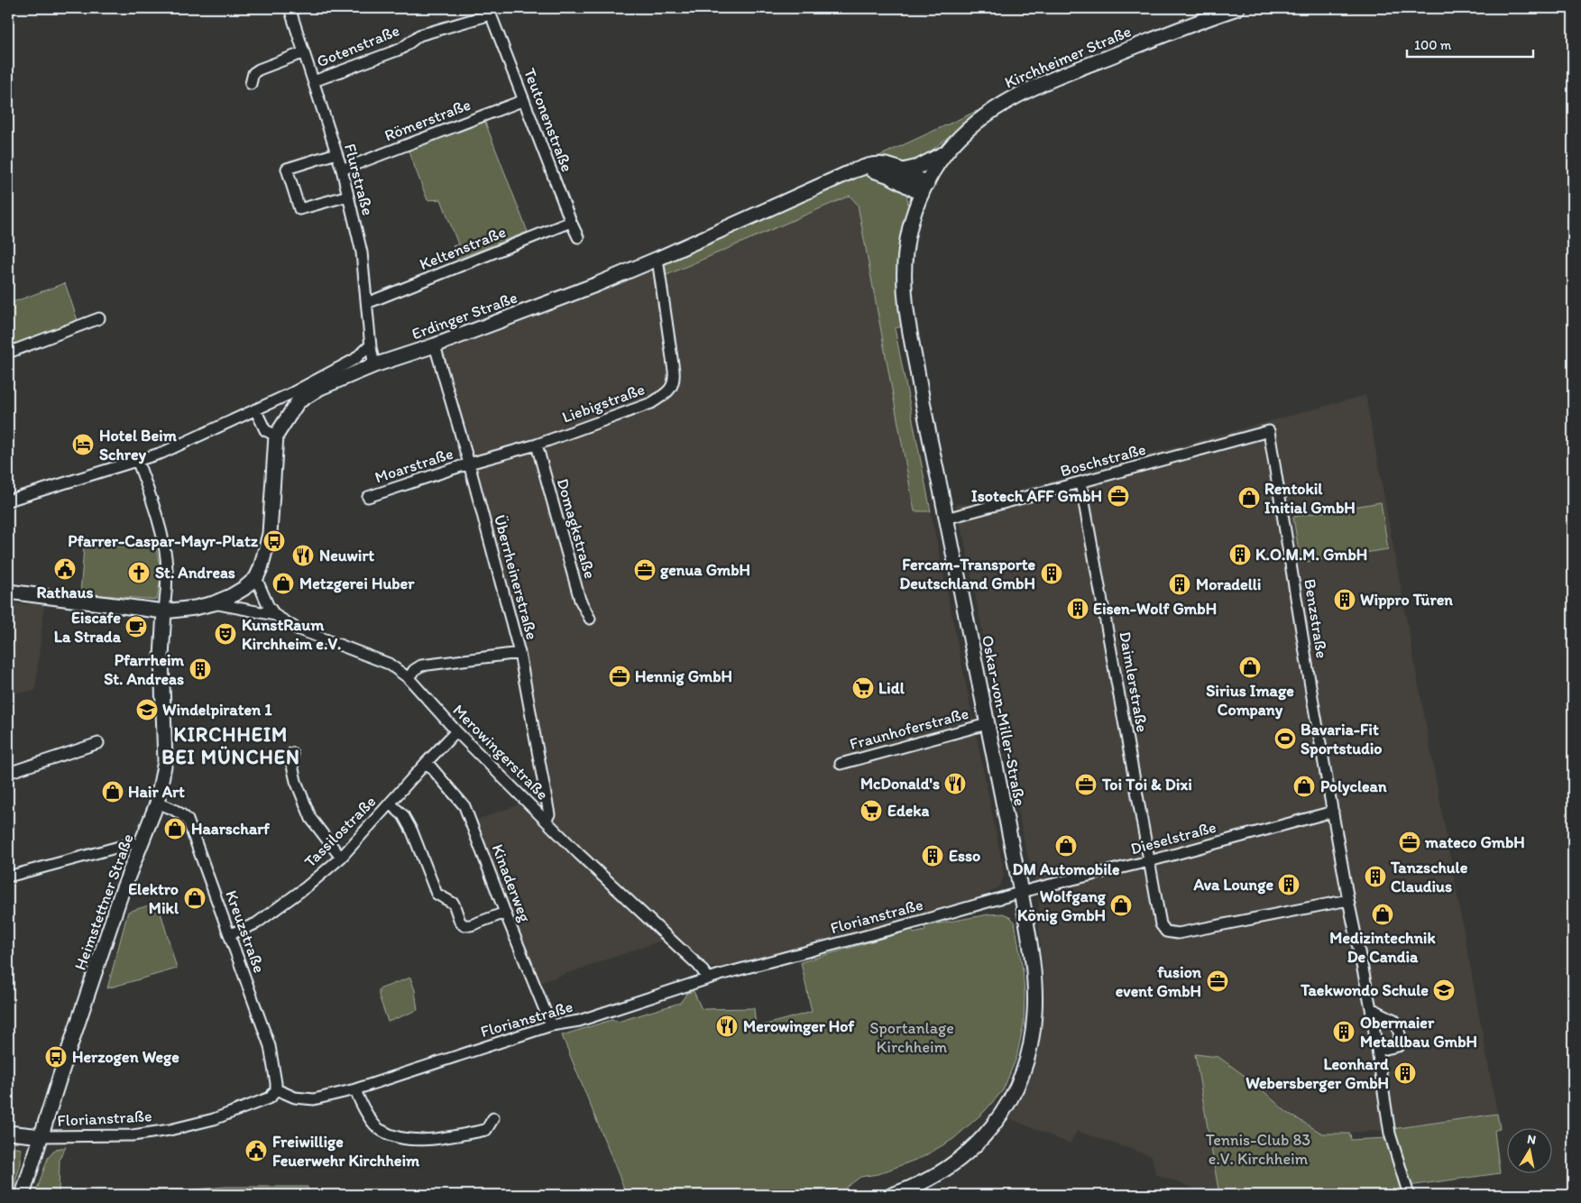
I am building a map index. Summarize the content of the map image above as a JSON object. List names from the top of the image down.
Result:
{
  "streets": {
    "street": [
      "Gotenstraße",
      "Kirchheimer Straße",
      "Römerstraße",
      "Teutonenstraße",
      "Flurstraße",
      "Keltenstraße",
      "Erdinger Straße",
      "Liebigstraße",
      "Boschstraße",
      "Moarstraße",
      "Domagkstraße",
      "Überrheinerstraße",
      "Benzstraße",
      "Daimlerstraße",
      "Oskar-von-Miller-Straße",
      "Fraunhoferstraße",
      "Merowingerstraße",
      "Tassilostraße",
      "Dieselstraße",
      "Kinaderweg",
      "Heimstettner Straße",
      "Florianstraße",
      "Kreuzstraße"
    ]
  },
  "crossings": [
    ["Gotenstraße", "Teutonenstraße"],
    ["Gotenstraße", "Flurstraße"],
    ["Kirchheimer Straße", "Erdinger Straße"],
    ["Kirchheimer Straße", "Oskar-von-Miller-Straße"],
    ["Römerstraße", "Teutonenstraße"],
    ["Römerstraße", "Flurstraße"],
    ["Teutonenstraße", "Keltenstraße"],
    ["Flurstraße", "Keltenstraße"],
    ["Flurstraße", "Erdinger Straße"],
    ["Erdinger Straße", "Liebigstraße"],
    ["Erdinger Straße", "Überrheinerstraße"],
    ["Erdinger Straße", "Oskar-von-Miller-Straße"],
    ["Erdinger Straße", "Merowingerstraße"],
    ["Liebigstraße", "Moarstraße"],
    ["Liebigstraße", "Domagkstraße"],
    ["Liebigstraße", "Überrheinerstraße"],
    ["Boschstraße", "Benzstraße"],
    ["Boschstraße", "Daimlerstraße"],
    ["Boschstraße", "Oskar-von-Miller-Straße"],
    ["Moarstraße", "Überrheinerstraße"],
    ["Überrheinerstraße", "Merowingerstraße"],
    ["Benzstraße", "Daimlerstraße"],
    ["Benzstraße", "Dieselstraße"],
    ["Daimlerstraße", "Dieselstraße"],
    ["Oskar-von-Miller-Straße", "Fraunhoferstraße"],
    ["Oskar-von-Miller-Straße", "Dieselstraße"],
    ["Oskar-von-Miller-Straße", "Florianstraße"],
    ["Merowingerstraße", "Tassilostraße"],
    ["Merowingerstraße", "Florianstraße"],
    ["Tassilostraße", "Kinaderweg"],
    ["Tassilostraße", "Kreuzstraße"],
    ["Dieselstraße", "Florianstraße"],
    ["Kinaderweg", "Florianstraße"],
    ["Heimstettner Straße", "Florianstraße"],
    ["Heimstettner Straße", "Kreuzstraße"],
    ["Florianstraße", "Kreuzstraße"]
  ],
  "districts": ["KIRCHHEIM BEI MÜNCHEN"],
  "parks": ["Sportanlage Kirchheim", "Tennis-Club 83 e.V. Kirchheim"],
  "places": {
    "hotel": ["Hotel Beim Schrey"],
    "office": [
      "Isotech AFF GmbH",
      "genua GmbH",
      "Hennig GmbH",
      "Toi Toi & Dixi",
      "mateco GmbH",
      "fusion event GmbH"
    ],
    "shop": [
      "Rentokil Initial GmbH",
      "Metzgerei Huber",
      "Sirius Image Company",
      "Polyclean",
      "Hair Art",
      "Haarscharf",
      "DM Automobile",
      "Elektro Mikl",
      "Wolfgang König GmbH",
      "Medizintechnik De Candia"
    ],
    "bus stop": ["Pfarrer-Caspar-Mayr-Platz", "Herzogen Wege"],
    "building": [
      "K.O.M.M. GmbH",
      "Fercam-Transporte Deutschland GmbH",
      "Moradelli",
      "Wippro Türen",
      "Eisen-Wolf GmbH",
      "Pfarrheim St. Andreas",
      "Esso",
      "Tanzschule Claudius",
      "Ava Lounge",
      "Obermaier Metallbau GmbH",
      "Leonhard Webersberger GmbH"
    ],
    "restaurant": ["Neuwirt", "McDonald's", "Merowinger Hof"],
    "public building": ["Rathaus", "Freiwillige Feuerwehr Kirchheim"],
    "church": ["St. Andreas"],
    "cafe": ["Eiscafe La Strada"],
    "theatre": ["KunstRaum Kirchheim e.V."],
    "supermarket": ["Lidl", "Edeka"],
    "school or university": ["Windelpiraten 1", "Taekwondo Schule"],
    "sports": ["Bavaria-Fit Sportstudio"]
  },
  "scale_bar": "100 m",
  "north": "top"
}
